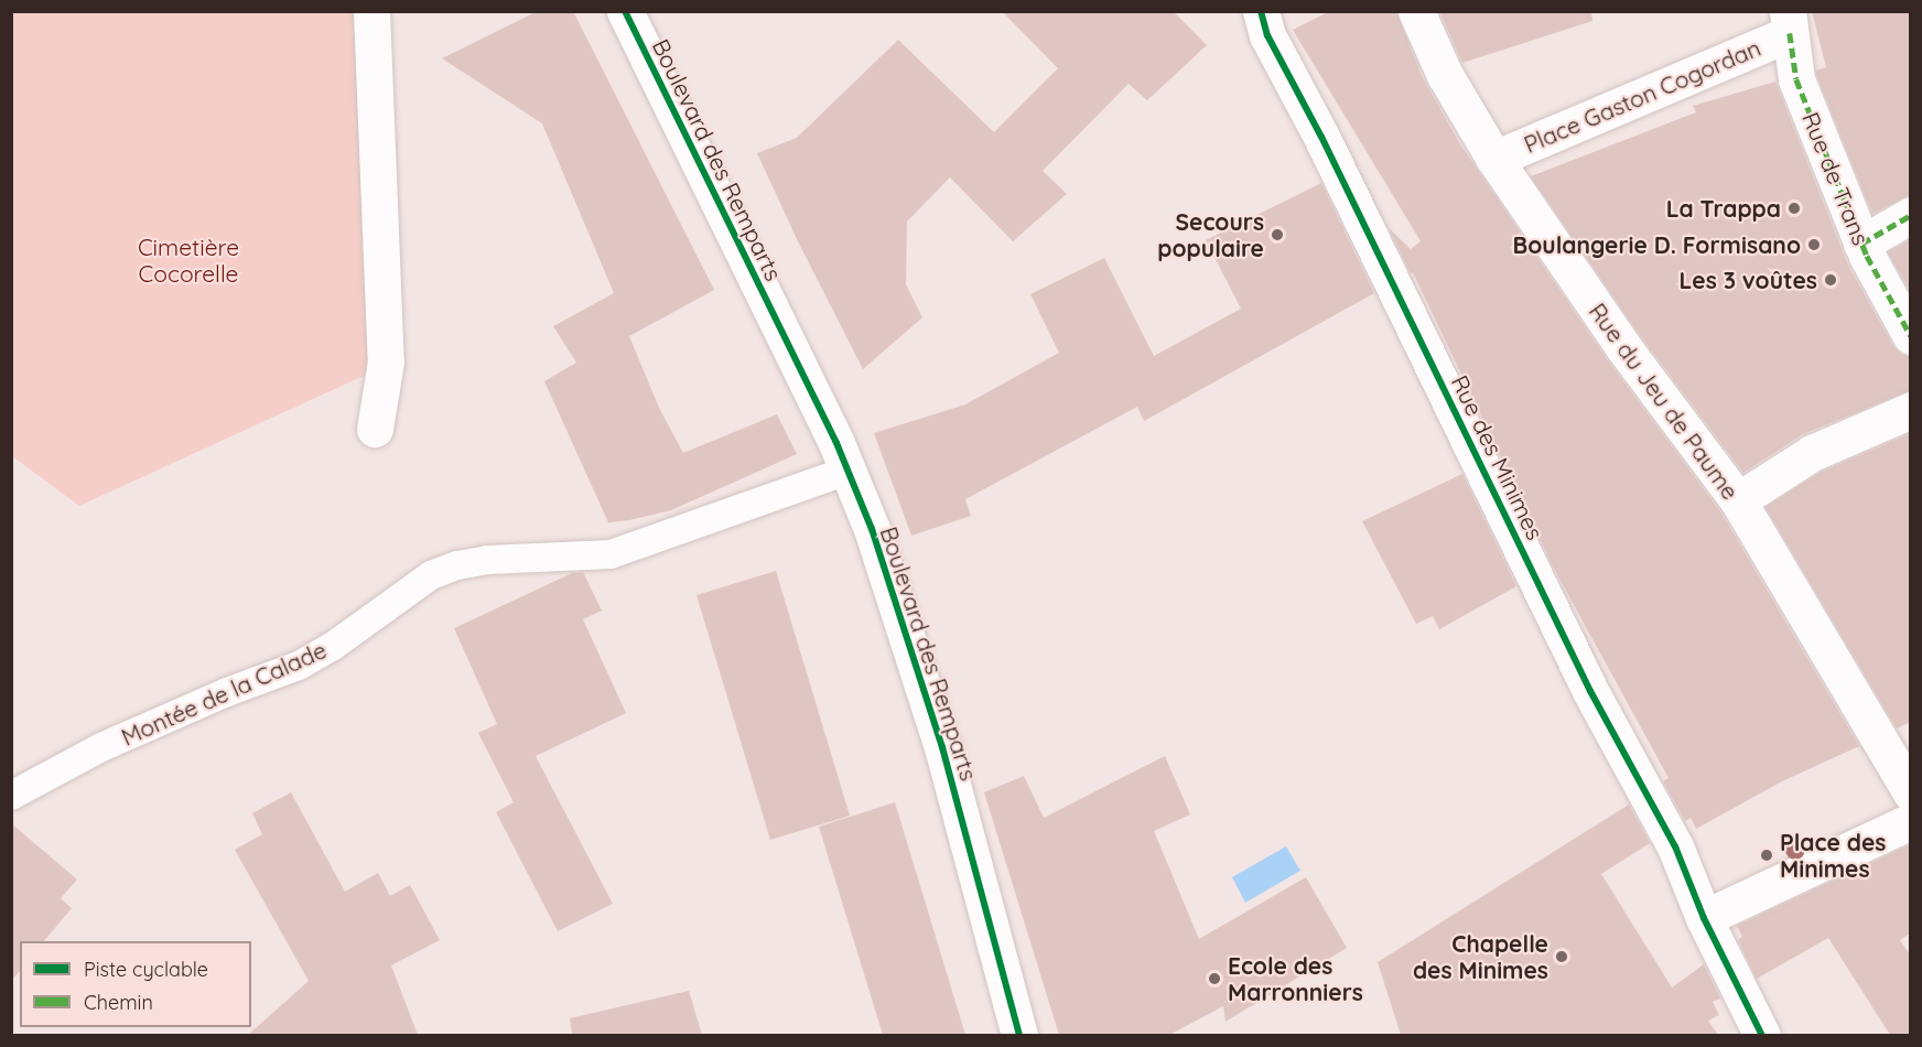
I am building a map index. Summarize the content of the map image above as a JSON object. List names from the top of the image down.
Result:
{
  "streets": {
    "street": [
      "Place Gaston Cogordan",
      "Boulevard des Remparts",
      "Rue de Trans",
      "Rue du Jeu de Paume",
      "Rue des Minimes"
    ],
    "lane": ["Montée de la Calade"]
  },
  "crossings": [
    ["Place Gaston Cogordan", "Rue de Trans"],
    ["Place Gaston Cogordan", "Rue du Jeu de Paume"],
    ["Boulevard des Remparts", "Montée de la Calade"]
  ],
  "parks": ["Cimetière Cocorelle"],
  "places": [
    "La Trappa",
    "Secours populaire",
    "Boulangerie D. Formisano",
    "Les 3 voûtes",
    "Place des Minimes",
    "Chapelle des Minimes",
    "Ecole des Marronniers"
  ],
  "legend": ["Piste cyclable", "Chemin"]
}
